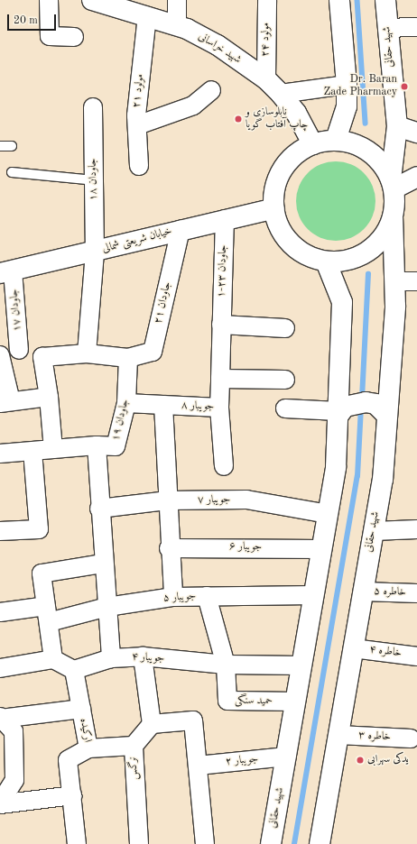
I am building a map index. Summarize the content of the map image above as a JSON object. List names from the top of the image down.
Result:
{
  "streets": {
    "main road": ["شهید حقانی", "شهید خراسانی", "خیابان شریعتی شمالی"],
    "street": [
      "مولود ۲۴",
      "مولود ۲۱",
      "جاودان ۱۸",
      "جاودان ۲۳-۱",
      "جاودان ۲۱",
      "جاودان ۱۷",
      "جویبار ۸",
      "جاودان ۱۹",
      "جویبار ۷",
      "جویبار ۶",
      "خاطره ۵",
      "جویبار ۵",
      "خاطره ۴",
      "جویبار ۴",
      "حمید سنگی",
      "ارکیده",
      "خاطره ۳",
      "جویبار ۲",
      "نرگس"
    ]
  },
  "crossings": [
    ["مولود ۲۴", "شهید خراسانی"],
    ["شهید حقانی", "شهید خراسانی"],
    ["شهید حقانی", "خیابان شریعتی شمالی"],
    ["شهید حقانی", "جویبار ۷"],
    ["شهید حقانی", "جویبار ۶"],
    ["شهید حقانی", "خاطره ۵"],
    ["شهید حقانی", "جویبار ۵"],
    ["شهید حقانی", "خاطره ۴"],
    ["شهید حقانی", "جویبار ۴"],
    ["شهید حقانی", "حمید سنگی"],
    ["شهید حقانی", "خاطره ۳"],
    ["شهید حقانی", "جویبار ۲"],
    ["شهید خراسانی", "مولود ۲۱"],
    ["شهید خراسانی", "خیابان شریعتی شمالی"],
    ["جاودان ۱۸", "خیابان شریعتی شمالی"],
    ["خیابان شریعتی شمالی", "جاودان ۲۳-۱"],
    ["خیابان شریعتی شمالی", "جاودان ۲۱"],
    ["خیابان شریعتی شمالی", "جاودان ۱۷"],
    ["جاودان ۲۳-۱", "جویبار ۸"],
    ["جاودان ۲۱", "جاودان ۱۹"],
    ["جویبار ۸", "جاودان ۱۹"],
    ["جاودان ۱۹", "جویبار ۷"],
    ["جاودان ۱۹", "جویبار ۵"],
    ["جویبار ۴", "حمید سنگی"],
    ["جویبار ۴", "ارکیده"]
  ],
  "places": ["Dr. Baran Zade Pharmacy", "نابلوسازی و چاپ آفتاب گویا", "یدکی سهرابی"],
  "scale_bar": "20 m"
}
